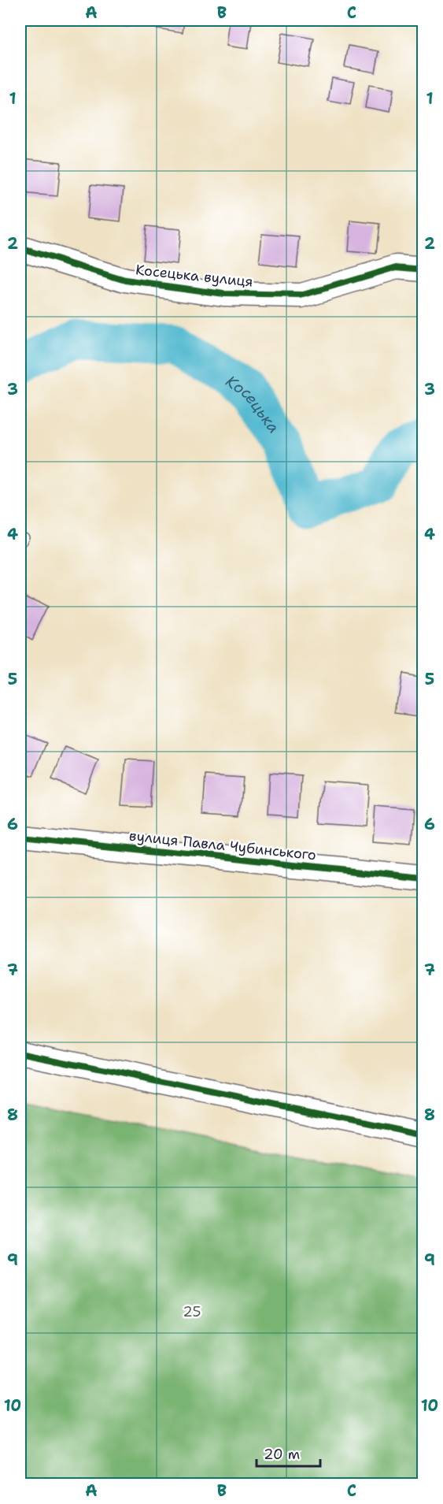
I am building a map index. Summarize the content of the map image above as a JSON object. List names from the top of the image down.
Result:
{
  "streets": {
    "street": ["Косецька вулиця", "вулиця Павла Чубинського"]
  },
  "water": ["Косецька"],
  "parks": ["25"],
  "scale_bar": "20 m",
  "grid": {
    "columns": ["A", "B", "C"],
    "rows": [
      "1",
      "2",
      "3",
      "4",
      "5",
      "6",
      "7",
      "8",
      "9",
      "10"
    ]
  }
}
